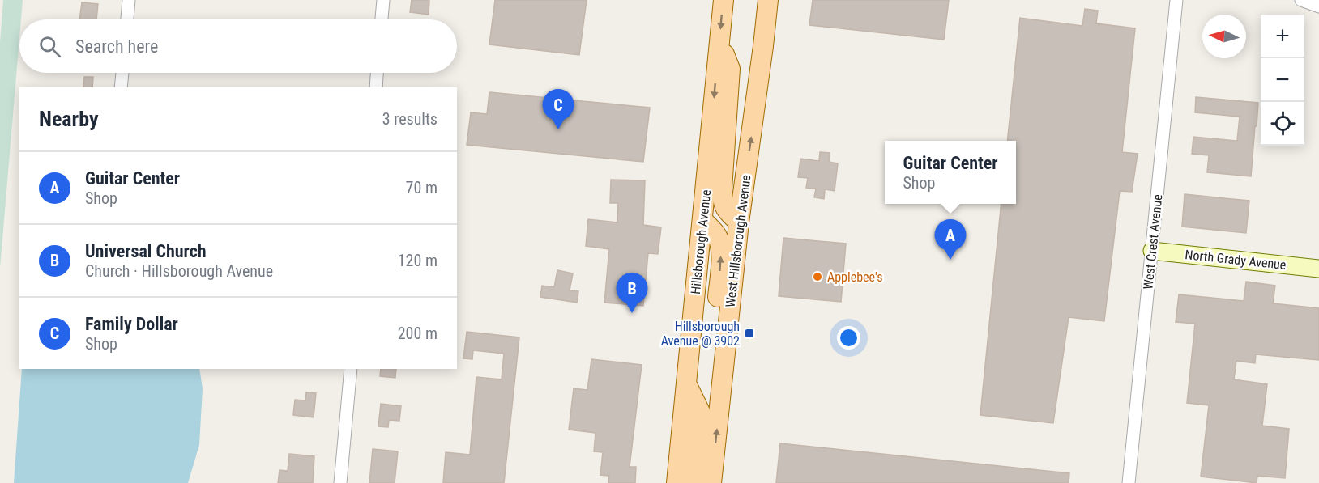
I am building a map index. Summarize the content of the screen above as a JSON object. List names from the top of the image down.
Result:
{
  "streets": {
    "main road": ["West Hillsborough Avenue", "Hillsborough Avenue"],
    "street": ["West Crest Avenue", "North Grady Avenue"]
  },
  "crossings": [
    ["West Crest Avenue", "North Grady Avenue"]
  ],
  "places": {
    "other": ["Applebee's"],
    "transit": ["Hillsborough Avenue @ 3902"]
  },
  "north": "left",
  "page": {
    "map_buttons": ["+", "−"],
    "search": "Search here",
    "heading": ["Nearby", "3 results"],
    "pins": ["C", "A", "B"],
    "popup": ["Guitar Center", "Shop"],
    "list": [
      {
        "mark": "A",
        "name": "Guitar Center",
        "note": "Shop",
        "value": "70 m"
      },
      {
        "mark": "B",
        "name": "Universal Church",
        "note": "Church · Hillsborough Avenue",
        "value": "120 m"
      },
      {
        "mark": "C",
        "name": "Family Dollar",
        "note": "Shop",
        "value": "200 m"
      }
    ]
  }
}
